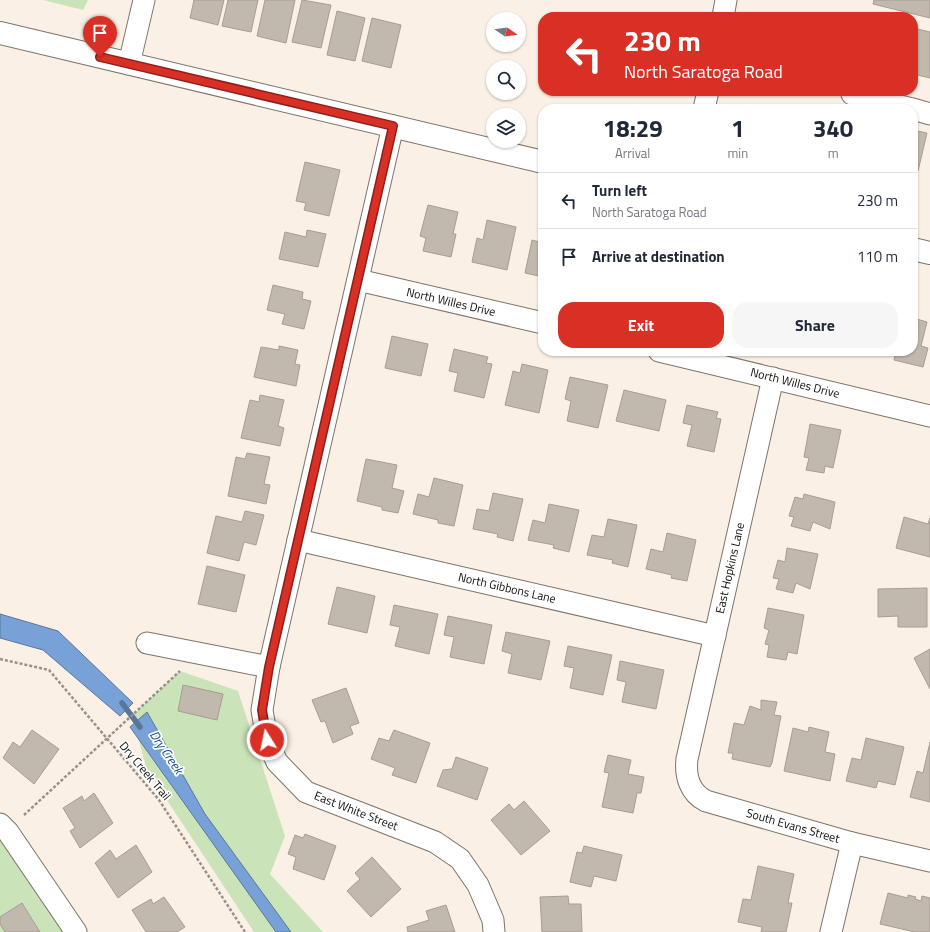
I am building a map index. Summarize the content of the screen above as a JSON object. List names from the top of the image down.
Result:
{
  "streets": {
    "street": [
      "North Willes Drive",
      "East Hopkins Lane",
      "North Gibbons Lane",
      "East White Street",
      "South Evans Street"
    ],
    "path": ["Dry Creek Trail"]
  },
  "crossings": [
    ["North Willes Drive", "East Hopkins Lane"],
    ["North Willes Drive", "East White Street"],
    ["East Hopkins Lane", "North Gibbons Lane"],
    ["East Hopkins Lane", "South Evans Street"],
    ["North Gibbons Lane", "East White Street"]
  ],
  "water": ["Dry Creek"],
  "north": "right",
  "page": {
    "turn": ["230 m", "North Saratoga Road"],
    "eta": [
      "18:29",
      "Arrival",
      "1",
      "min",
      "340",
      "m"
    ],
    "list": [
      {
        "name": "Turn left",
        "note": "North Saratoga Road",
        "value": "230 m"
      },
      {
        "name": "Arrive at destination",
        "value": "110 m"
      }
    ],
    "buttons": ["Exit", "Share"]
  }
}
